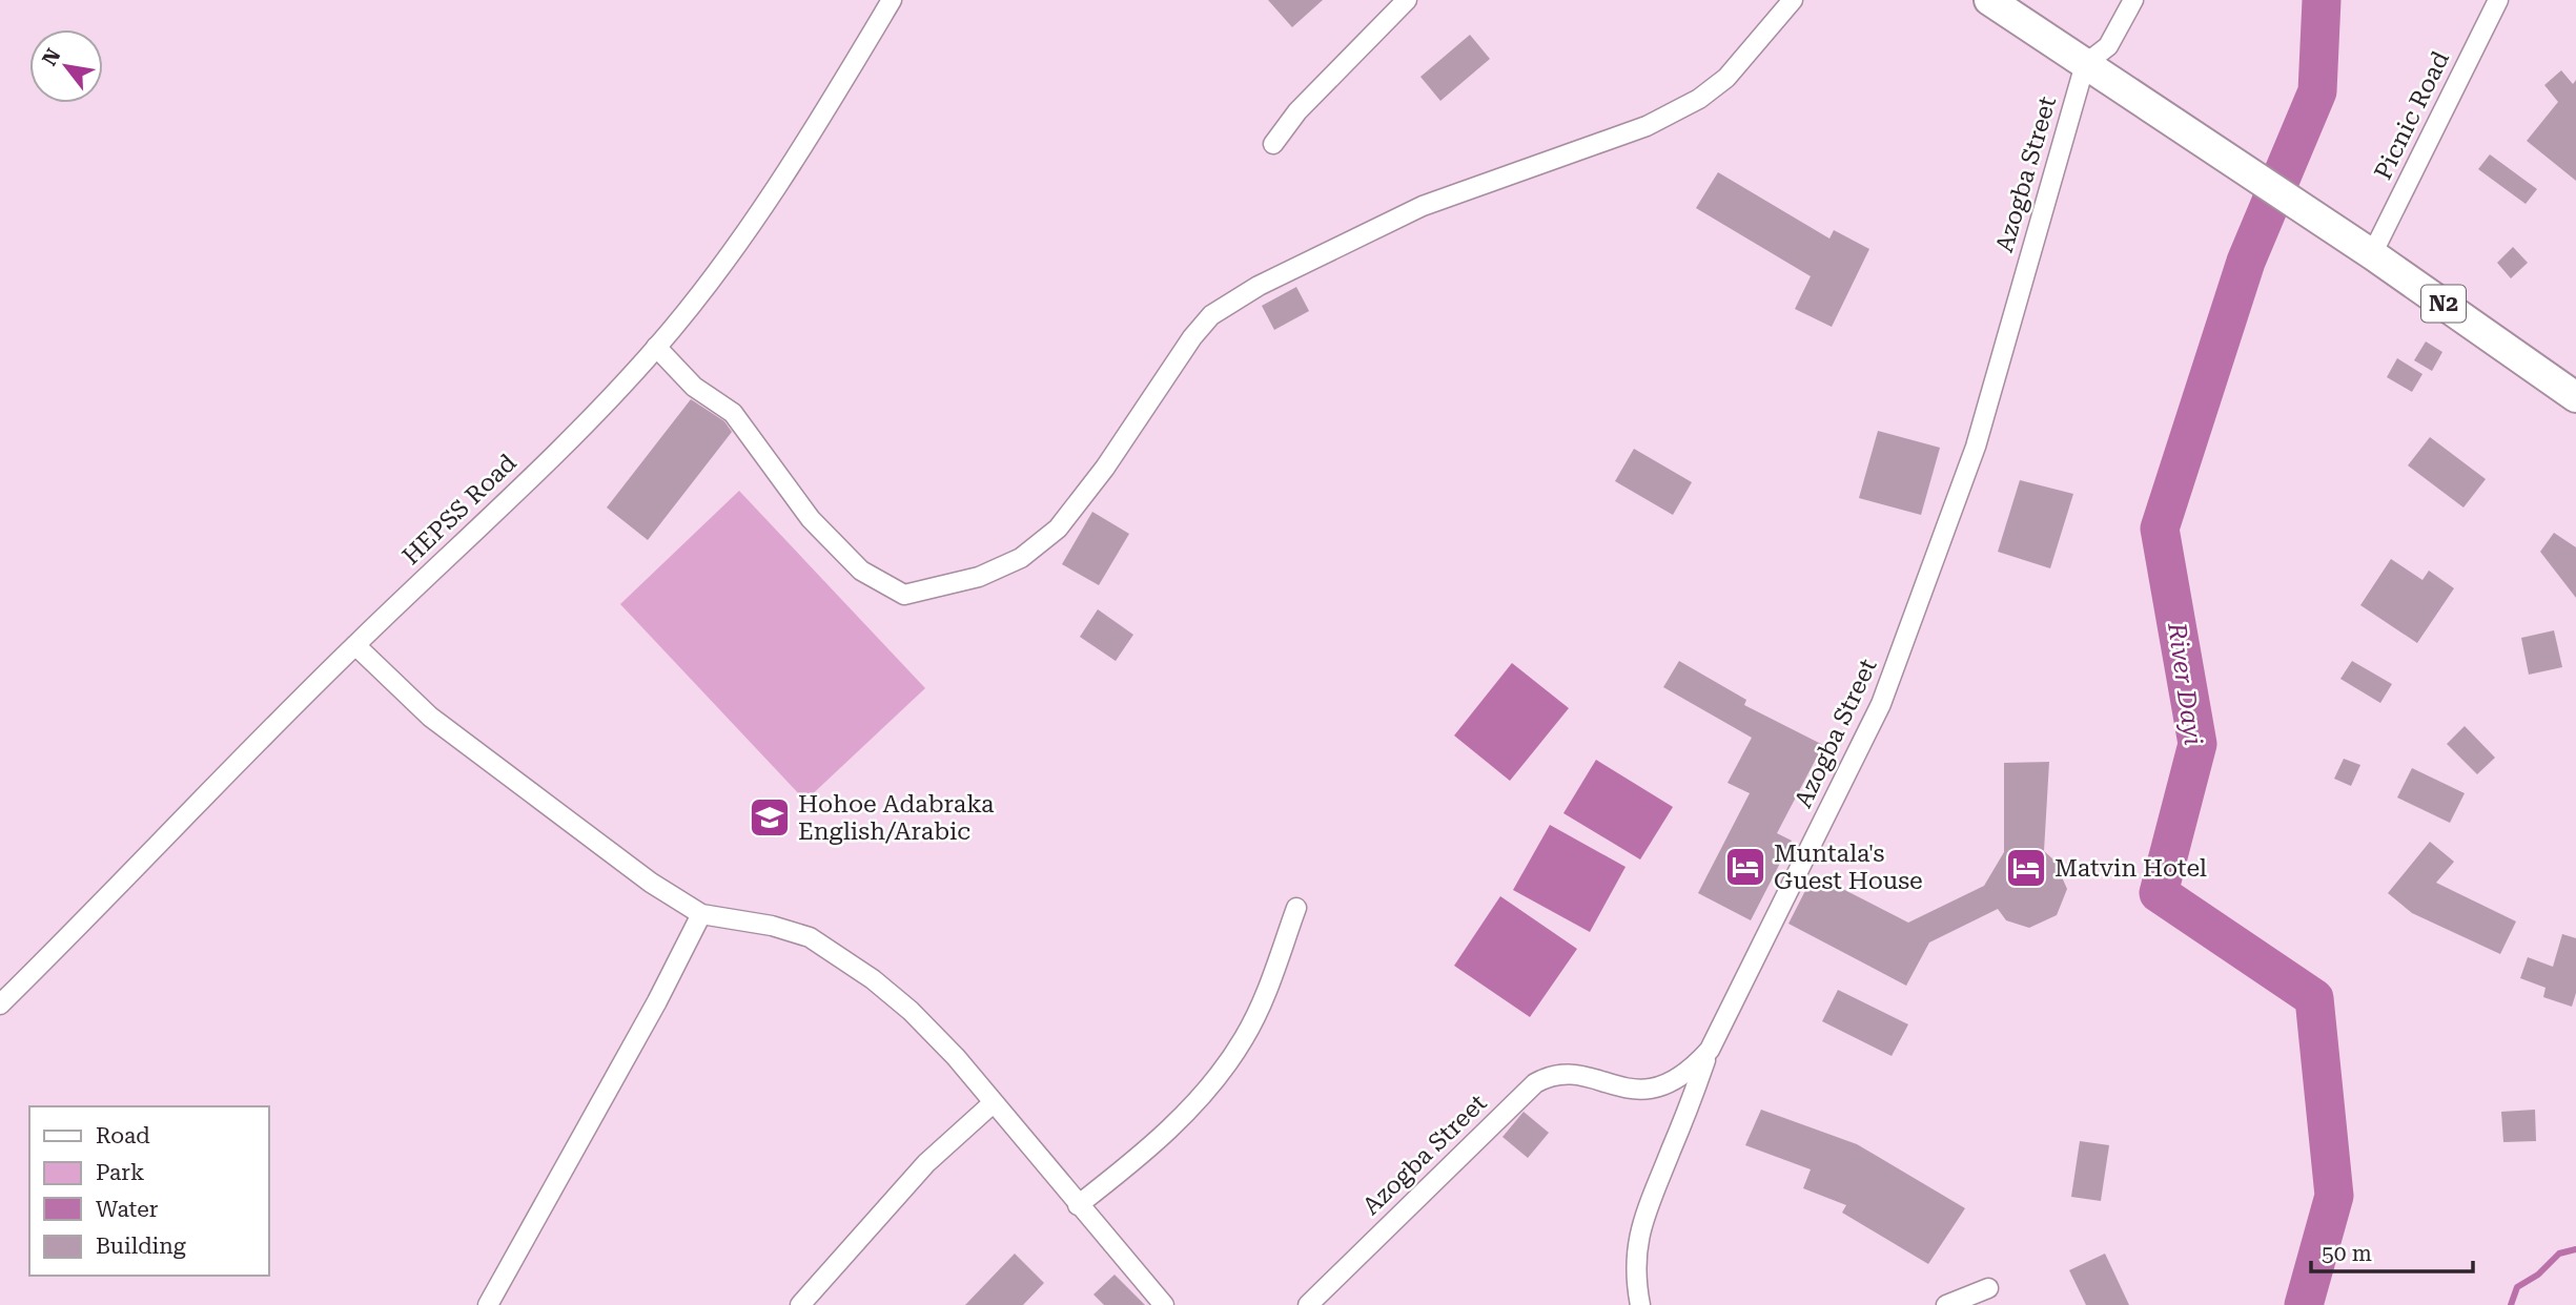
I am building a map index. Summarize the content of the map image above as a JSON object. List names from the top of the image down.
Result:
{
  "streets": {
    "highway": ["N2"],
    "street": ["Picnic Road", "Azogba Street", "HEPSS Road"]
  },
  "crossings": [
    ["Picnic Road", "N2"],
    ["Azogba Street", "N2"]
  ],
  "water": ["River Dayi"],
  "places": {
    "school or university": ["Hohoe Adabraka English/Arabic"],
    "hotel": ["Muntala's Guest House", "Matvin Hotel"]
  },
  "legend": [
    "Road",
    "Park",
    "Water",
    "Building"
  ],
  "scale_bar": "50 m",
  "north": "top left"
}
